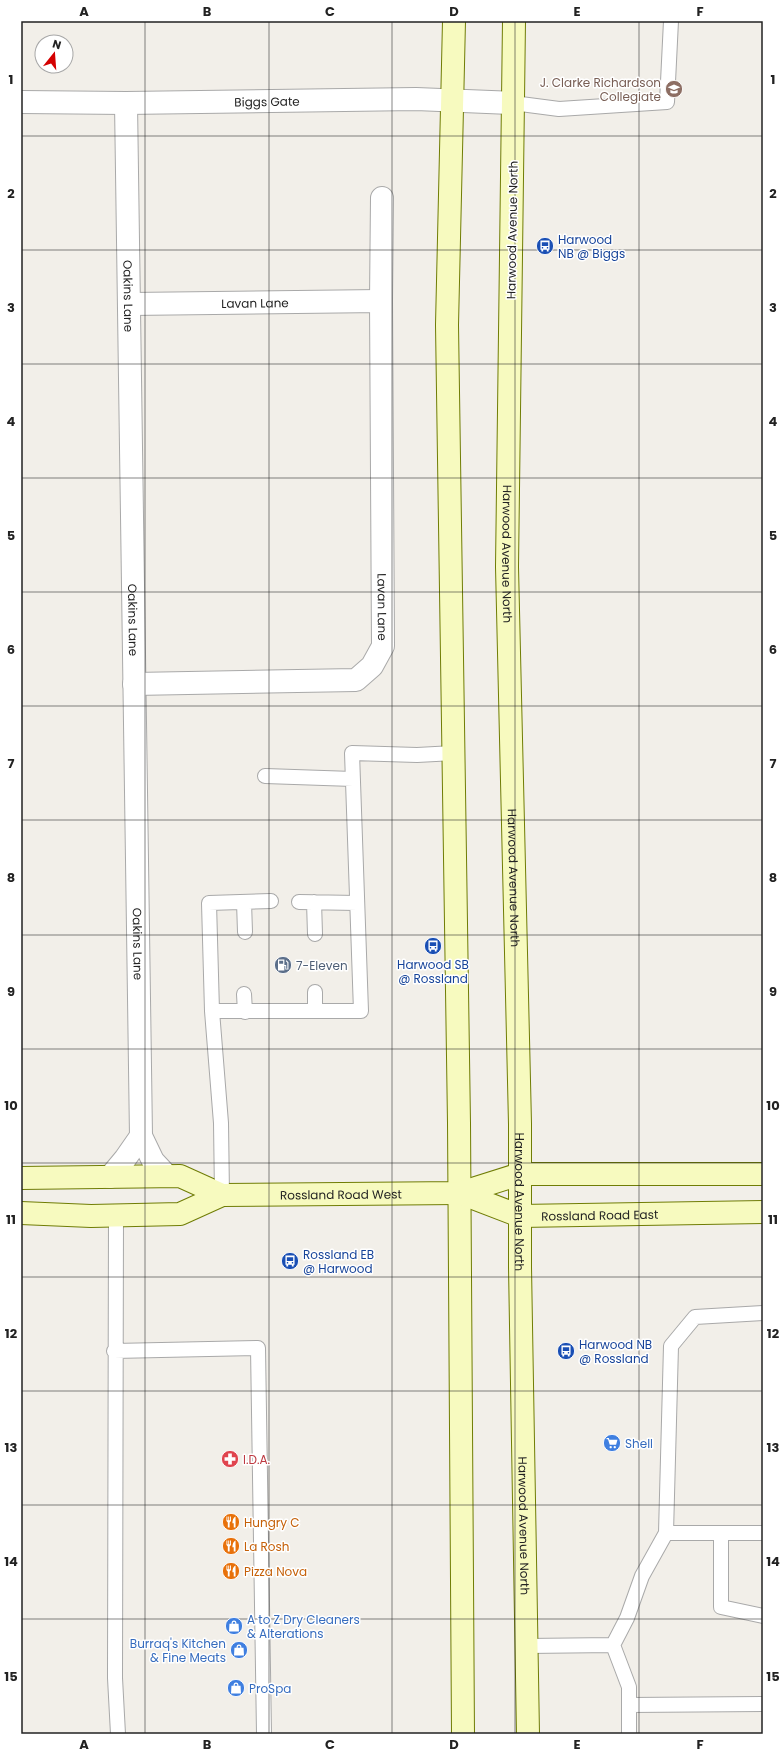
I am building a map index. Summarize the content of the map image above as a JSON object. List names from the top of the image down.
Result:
{
  "streets": {
    "main road": ["Harwood Avenue North", "Rossland Road West", "Rossland Road East"],
    "street": ["Biggs Gate", "Oakins Lane", "Lavan Lane"]
  },
  "crossings": [
    ["Biggs Gate", "Harwood Avenue North"],
    ["Biggs Gate", "Oakins Lane"],
    ["Harwood Avenue North", "Rossland Road East"],
    ["Oakins Lane", "Lavan Lane"],
    ["Oakins Lane", "Rossland Road West"],
    ["Rossland Road West", "Rossland Road East"]
  ],
  "places": {
    "school or university": ["J. Clarke Richardson Collegiate"],
    "bus stop": [
      "Harwood NB @ Biggs",
      "Harwood SB @ Rossland",
      "Rossland EB @ Harwood",
      "Harwood NB @ Rossland"
    ],
    "fuel station": ["7-Eleven"],
    "supermarket": ["Shell"],
    "pharmacy": ["I.D.A."],
    "restaurant": ["Hungry C", "La Rosh", "Pizza Nova"],
    "shop": ["A to Z Dry Cleaners & Alterations", "Burraq's Kitchen & Fine Meats", "ProSpa"]
  },
  "north": "top",
  "grid": {
    "columns": [
      "A",
      "B",
      "C",
      "D",
      "E",
      "F"
    ],
    "rows": [
      "1",
      "2",
      "3",
      "4",
      "5",
      "6",
      "7",
      "8",
      "9",
      "10",
      "11",
      "12",
      "13",
      "14",
      "15"
    ]
  }
}
